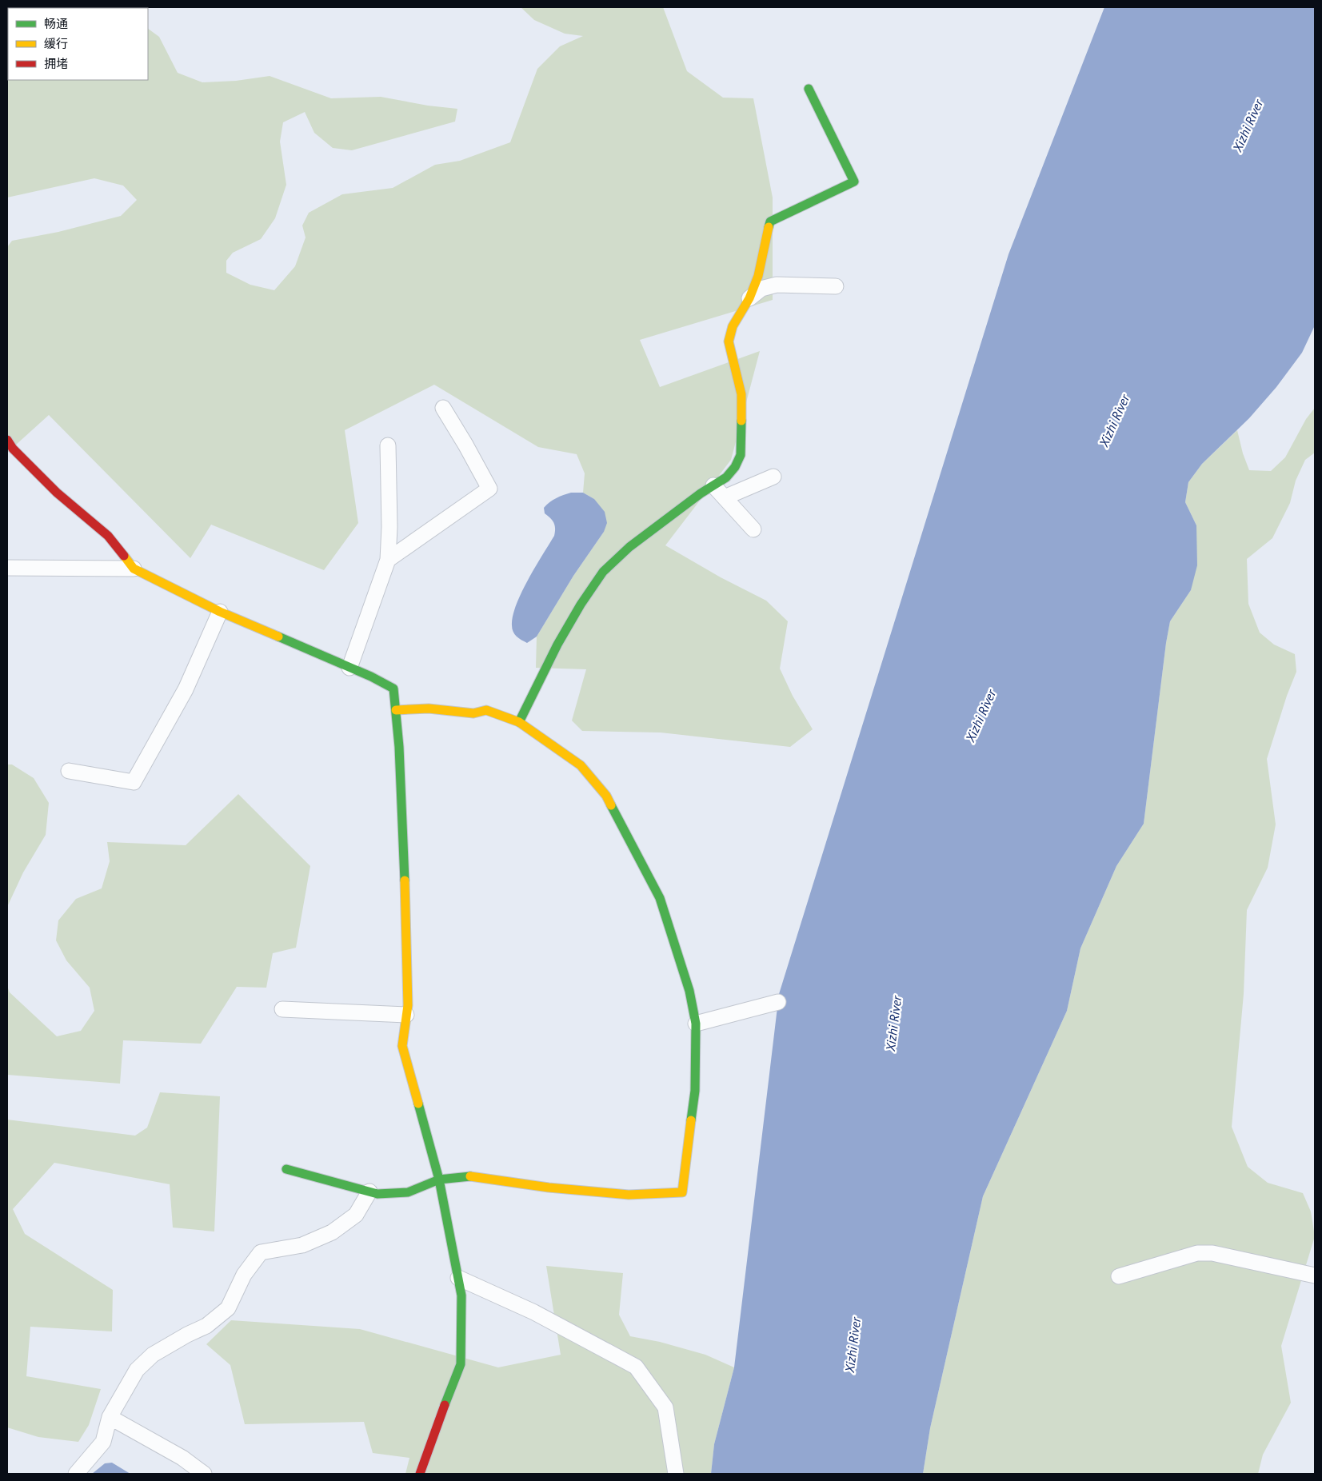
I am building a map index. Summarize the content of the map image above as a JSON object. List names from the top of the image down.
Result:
{
  "water": ["Xizhi River"],
  "legend": ["畅通", "缓行", "拥堵"]
}
